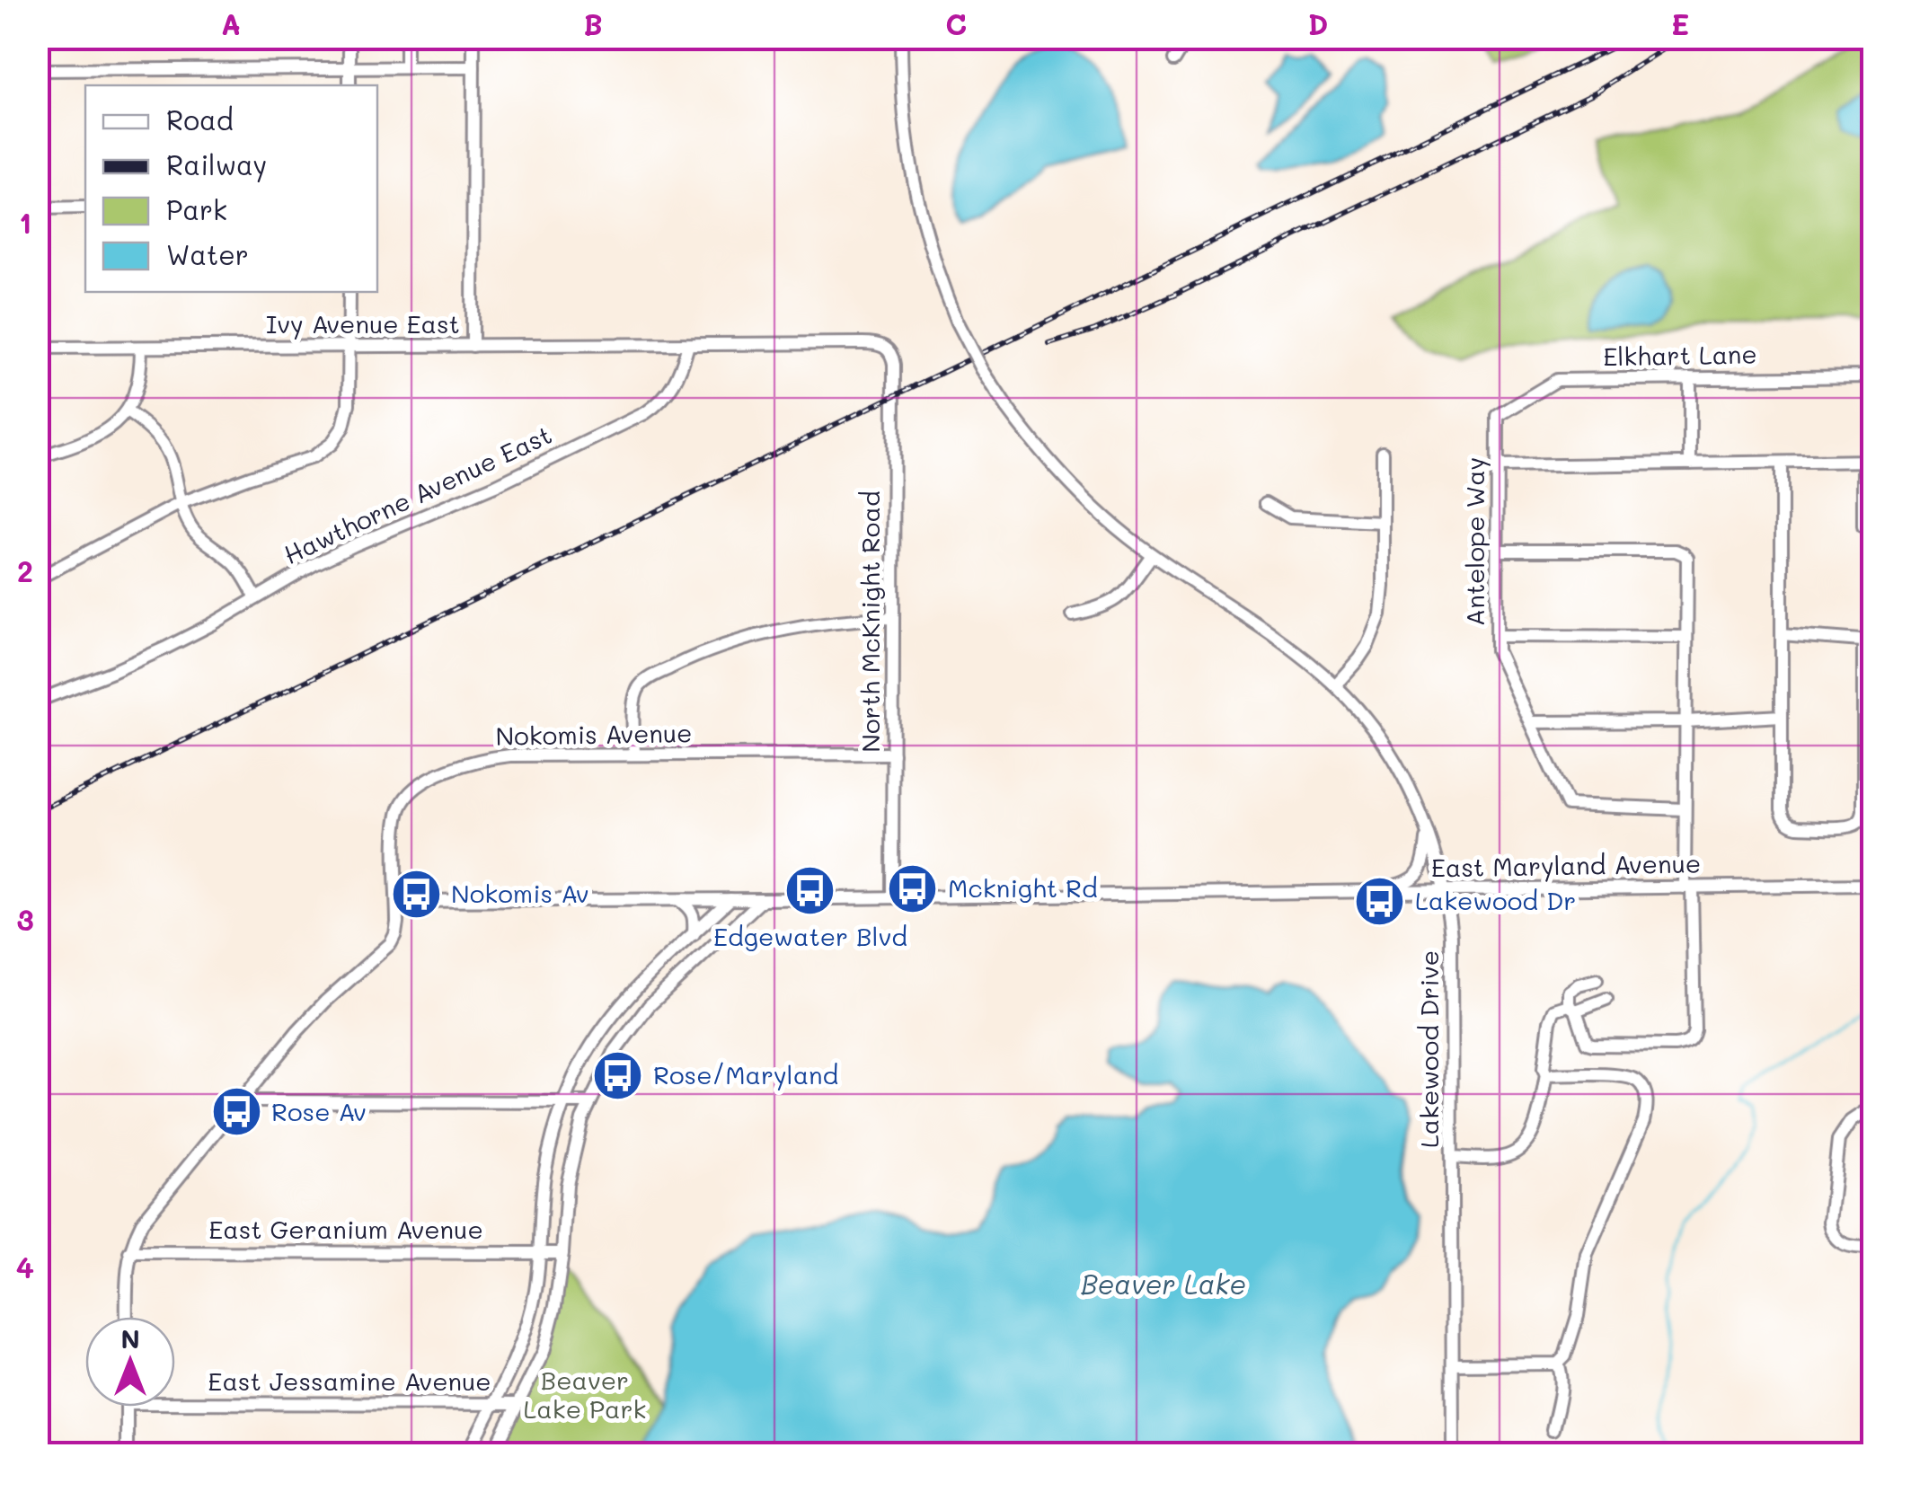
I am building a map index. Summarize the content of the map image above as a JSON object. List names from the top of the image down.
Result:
{
  "streets": {
    "street": [
      "Ivy Avenue East",
      "Elkhart Lane",
      "Hawthorne Avenue East",
      "Antelope Way",
      "North McKnight Road",
      "Nokomis Avenue",
      "East Maryland Avenue",
      "Lakewood Drive",
      "East Geranium Avenue",
      "East Jessamine Avenue"
    ]
  },
  "crossings": [
    ["Ivy Avenue East", "Hawthorne Avenue East"],
    ["Ivy Avenue East", "North McKnight Road"],
    ["Elkhart Lane", "Antelope Way"],
    ["North McKnight Road", "Nokomis Avenue"],
    ["North McKnight Road", "East Maryland Avenue"],
    ["Nokomis Avenue", "East Maryland Avenue"],
    ["Nokomis Avenue", "East Geranium Avenue"],
    ["East Maryland Avenue", "Lakewood Drive"]
  ],
  "water": ["Beaver Lake"],
  "parks": ["Beaver Lake Park"],
  "places": {
    "bus stop": [
      "Mcknight Rd",
      "Edgewater Blvd",
      "Nokomis Av",
      "Lakewood Dr",
      "Rose/Maryland",
      "Rose Av"
    ]
  },
  "legend": [
    "Road",
    "Railway",
    "Park",
    "Water"
  ],
  "north": "top",
  "grid": {
    "columns": [
      "A",
      "B",
      "C",
      "D",
      "E"
    ],
    "rows": [
      "1",
      "2",
      "3",
      "4"
    ]
  }
}
